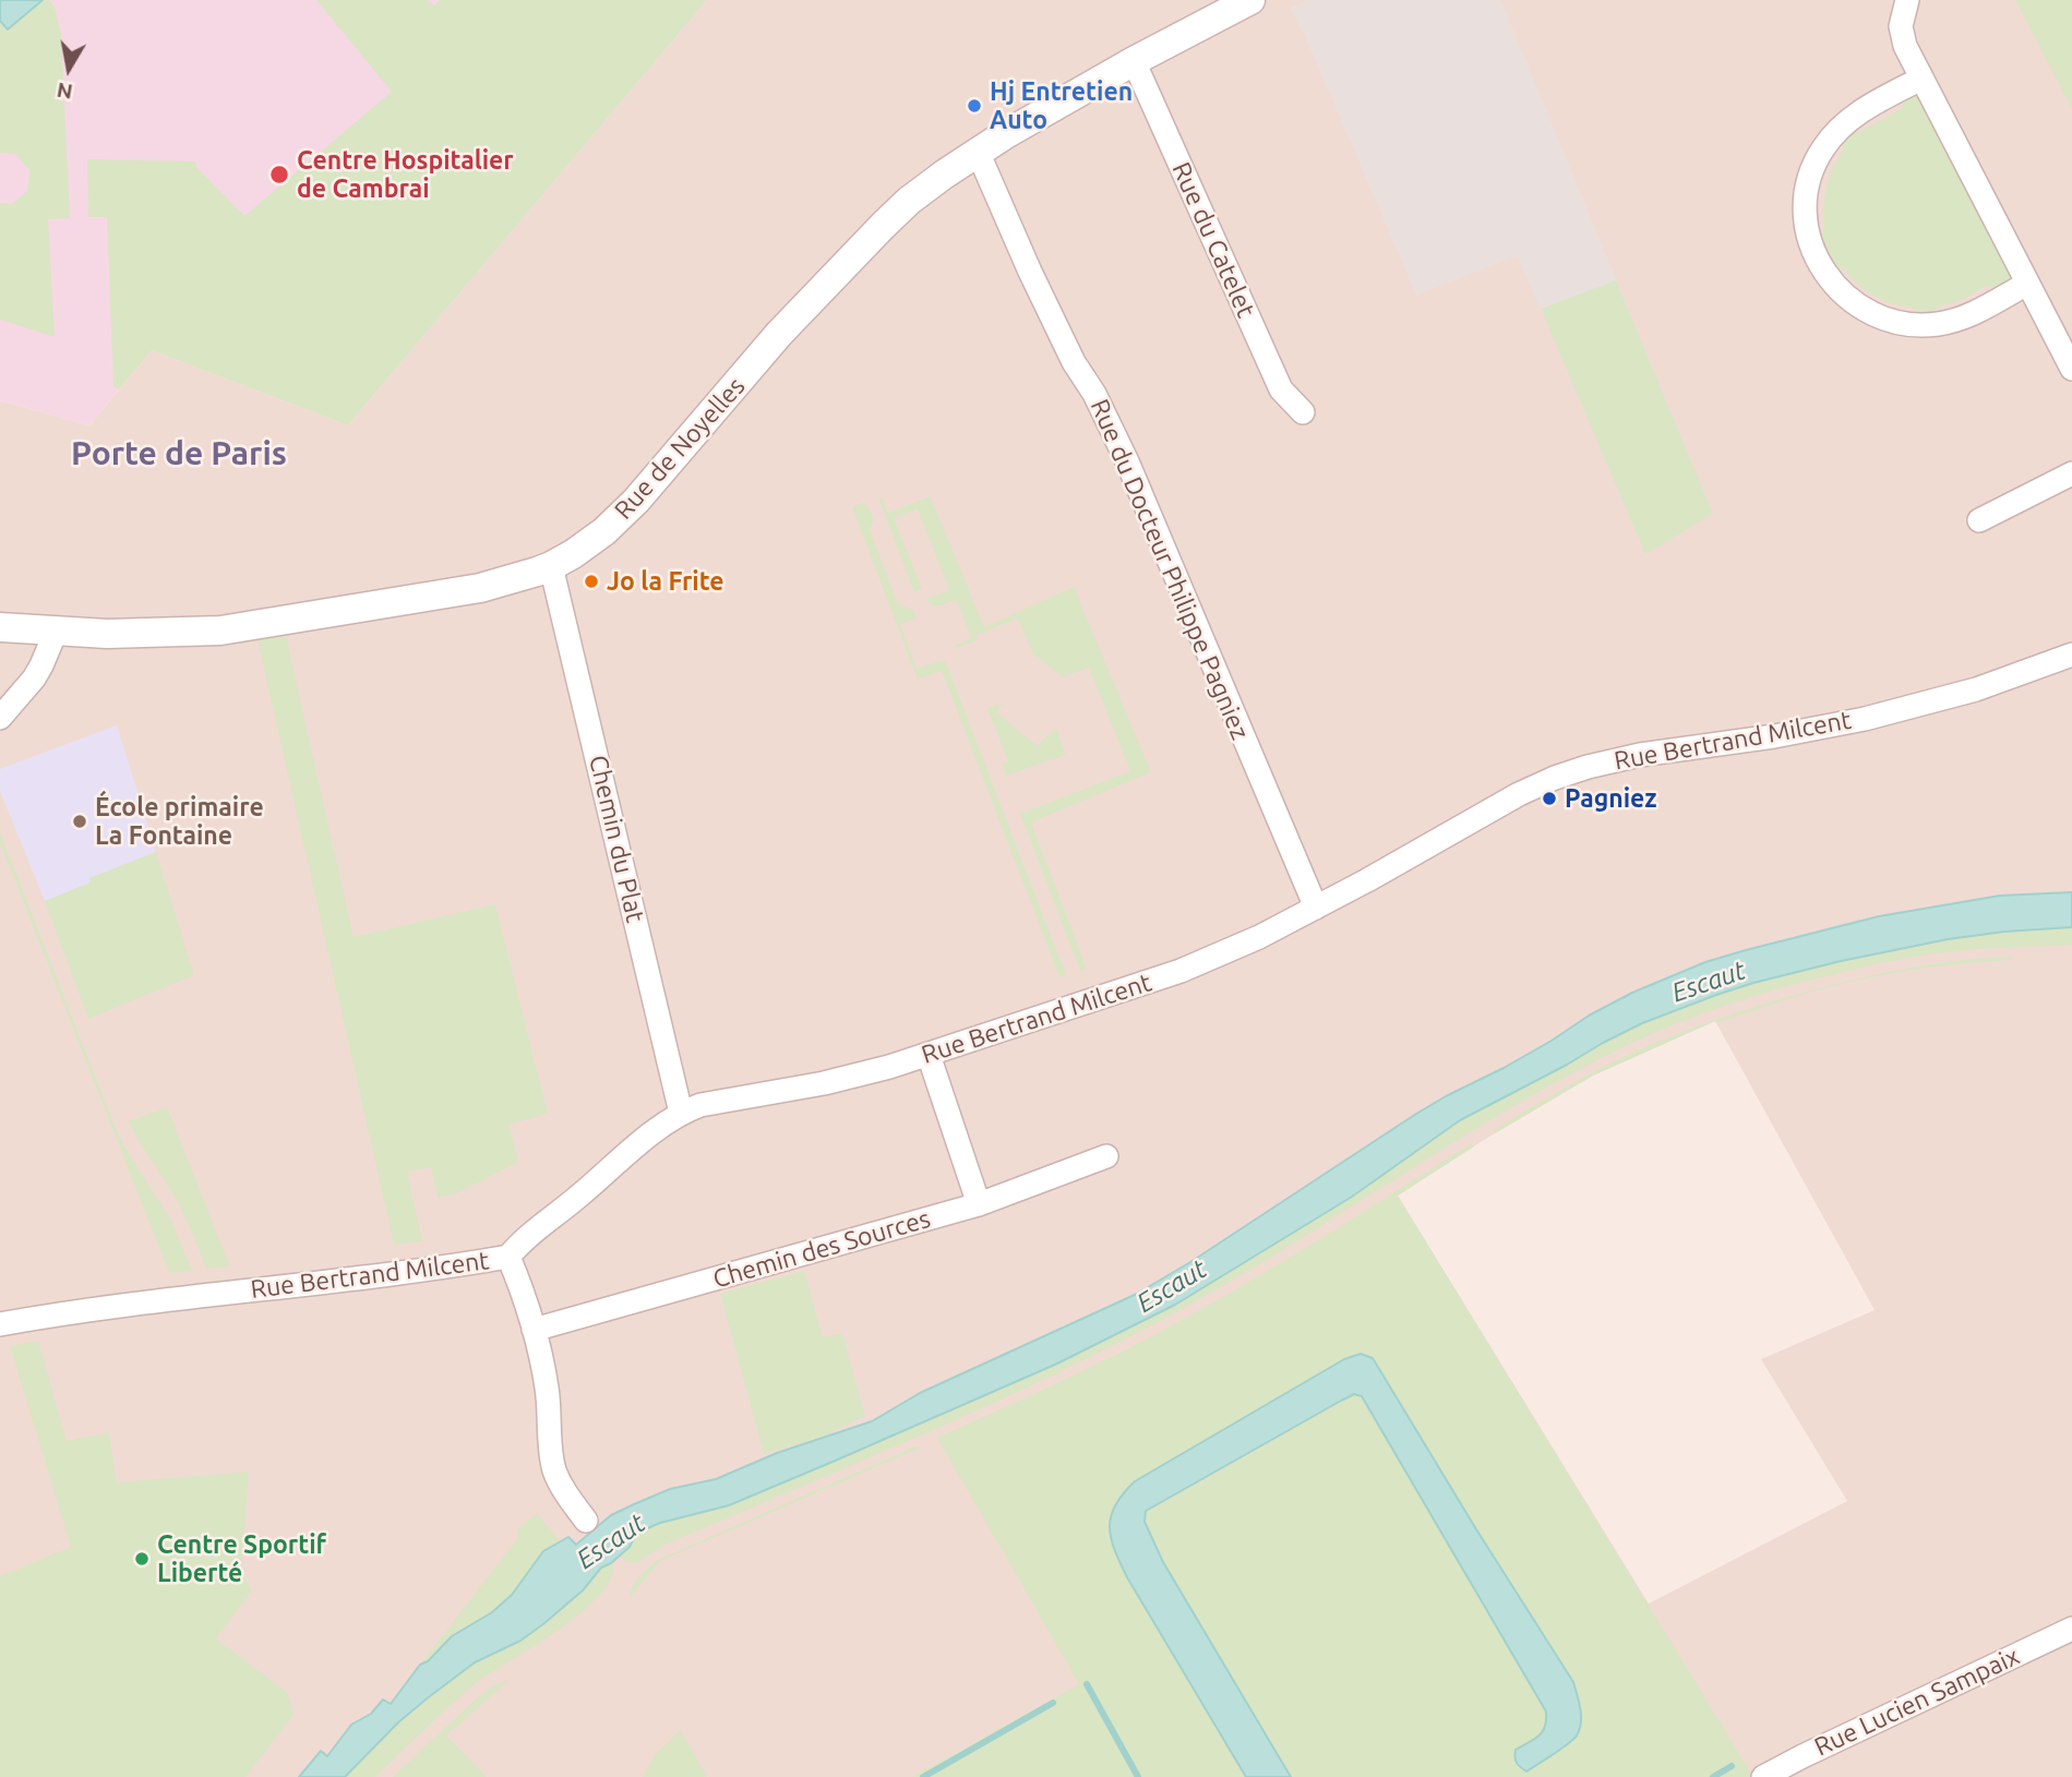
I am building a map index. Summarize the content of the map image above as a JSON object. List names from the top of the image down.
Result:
{
  "streets": {
    "street": [
      "Rue du Catelet",
      "Rue de Noyelles",
      "Rue du Docteur Philippe Pagniez",
      "Rue Bertrand Milcent",
      "Chemin du Plat",
      "Chemin des Sources",
      "Rue Lucien Sampaix"
    ]
  },
  "crossings": [
    ["Rue du Catelet", "Rue de Noyelles"],
    ["Rue de Noyelles", "Rue du Docteur Philippe Pagniez"],
    ["Rue de Noyelles", "Chemin du Plat"],
    ["Rue du Docteur Philippe Pagniez", "Rue Bertrand Milcent"],
    ["Rue Bertrand Milcent", "Chemin du Plat"]
  ],
  "districts": ["Porte de Paris"],
  "water": ["Escaut"],
  "places": [
    "Hj Entretien Auto",
    "Centre Hospitalier de Cambrai",
    "Jo la Frite",
    "Pagniez",
    "École primaire La Fontaine",
    "Centre Sportif Liberté"
  ],
  "north": "bottom"
}
